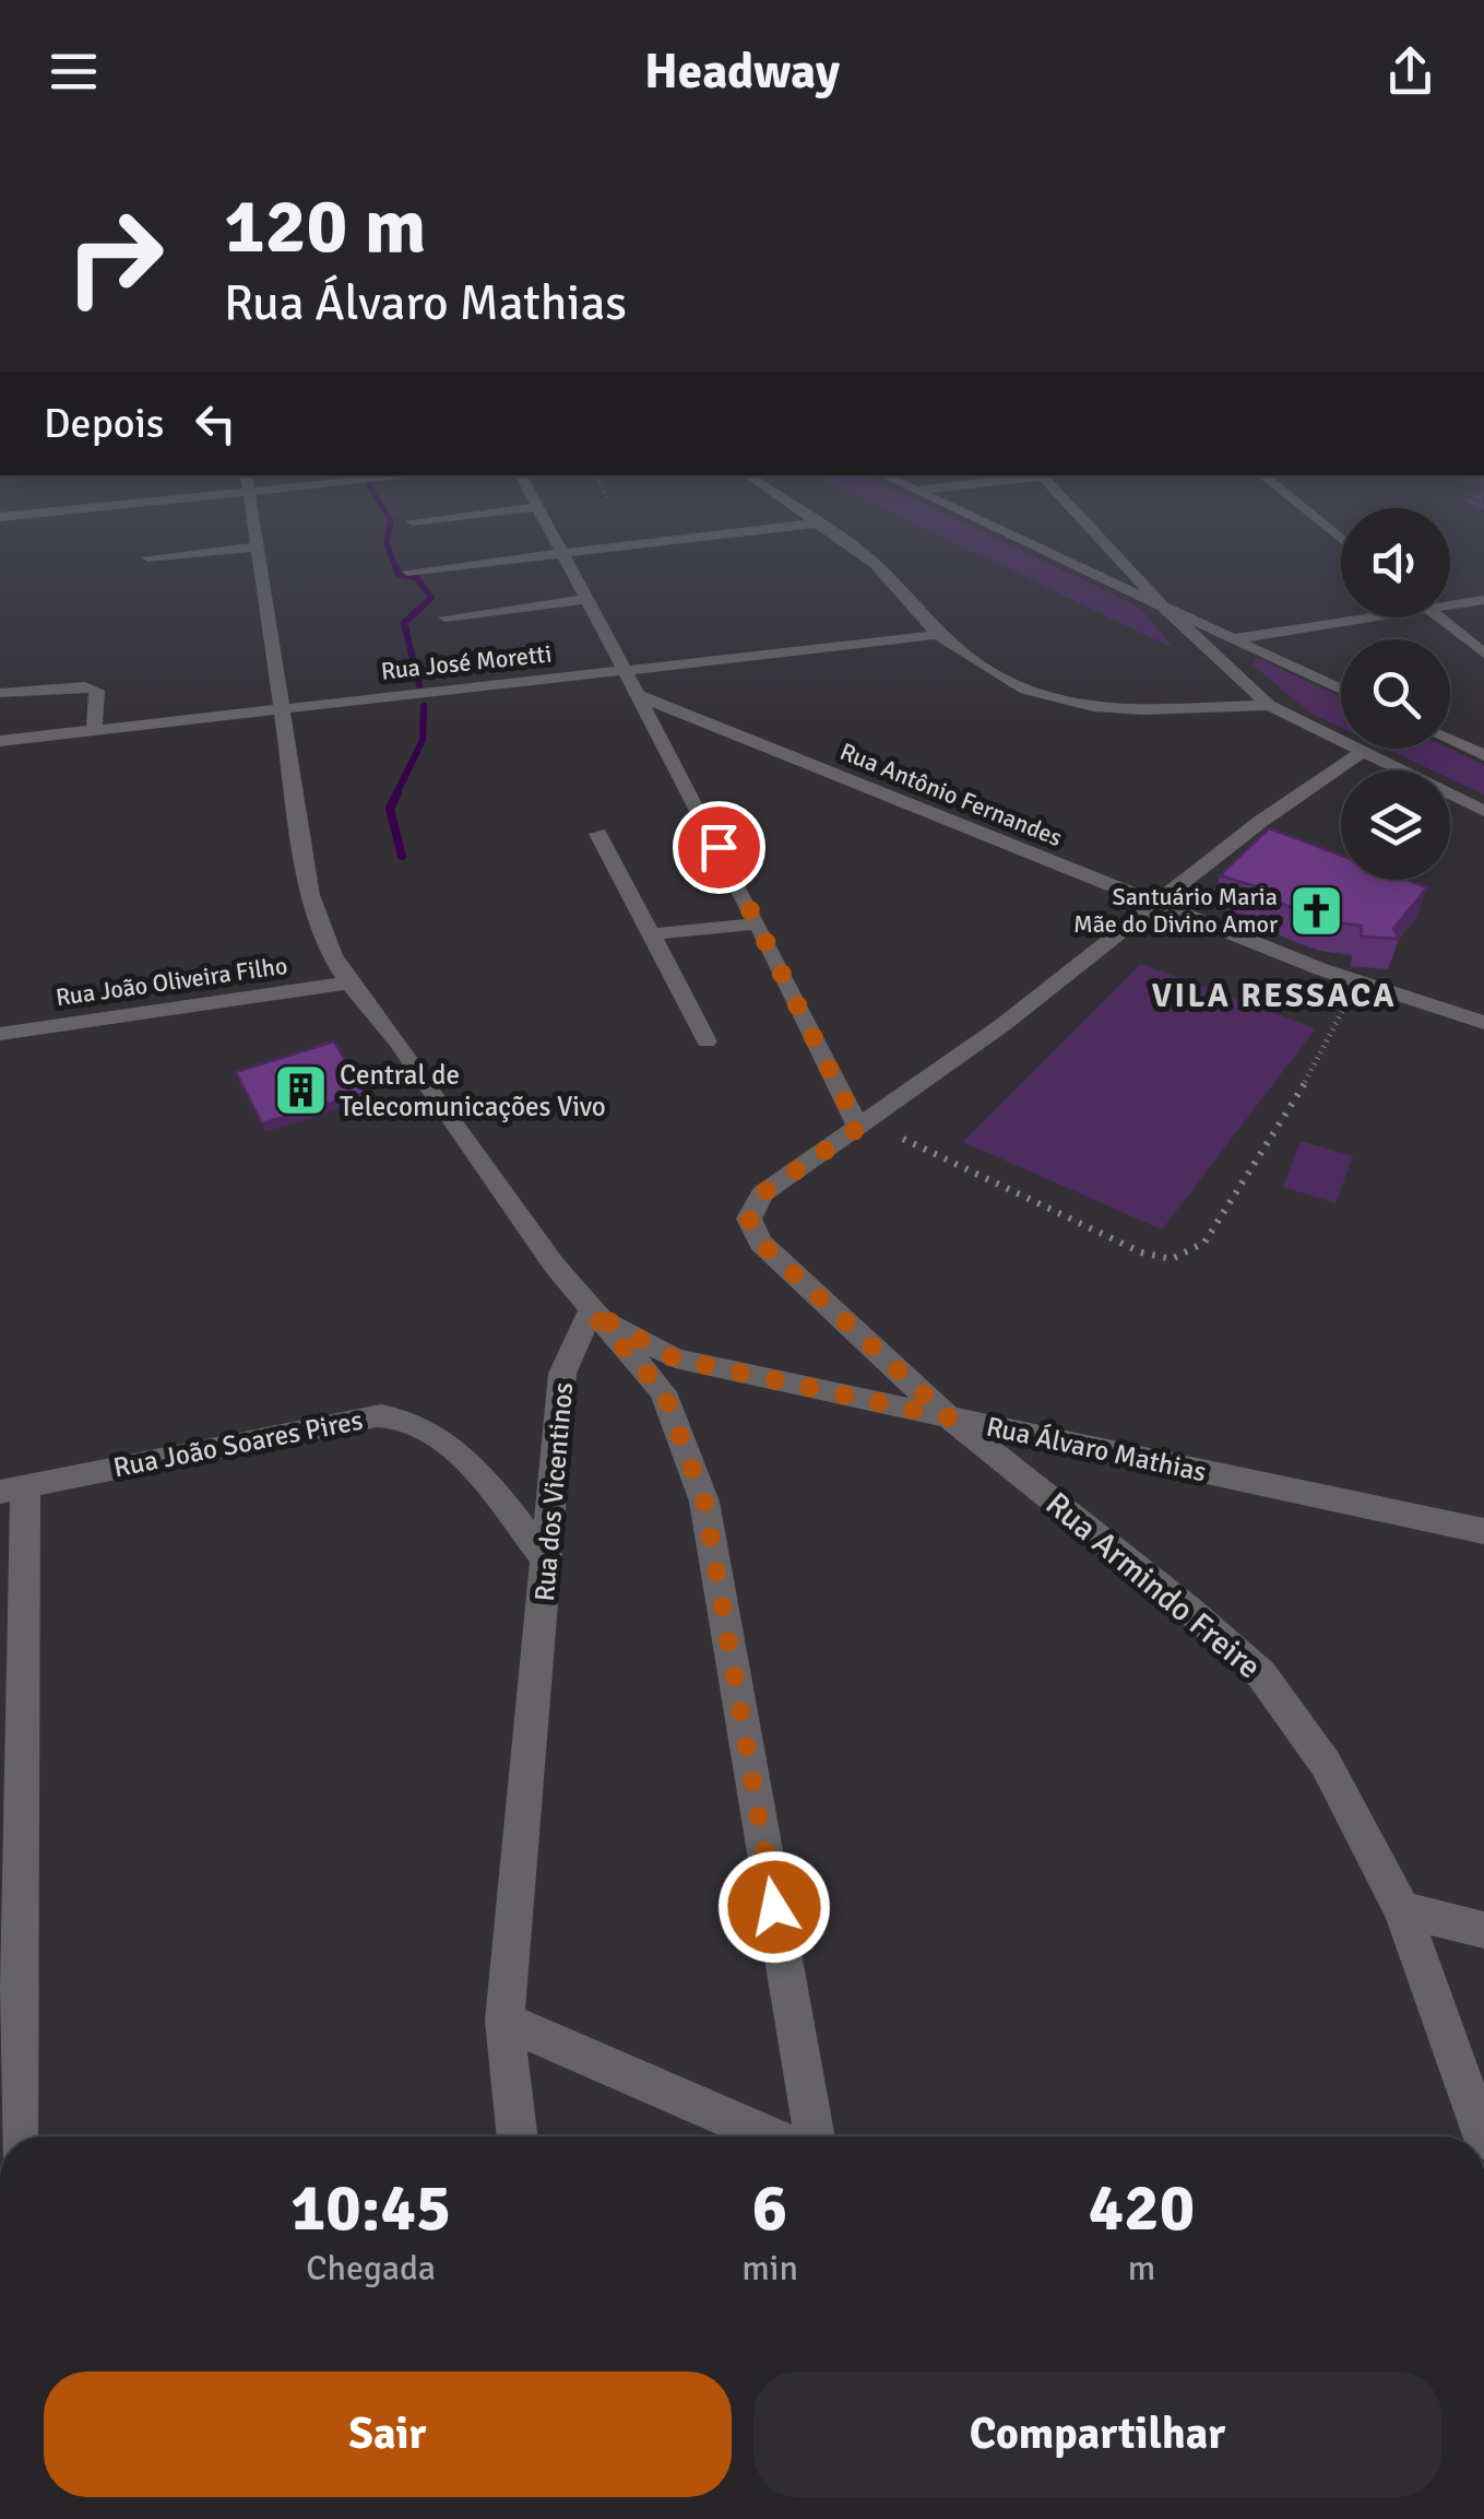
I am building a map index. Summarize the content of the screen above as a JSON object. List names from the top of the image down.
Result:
{
  "streets": {
    "street": [
      "Rua José Moretti",
      "Rua Antônio Fernandes",
      "Rua João Oliveira Filho",
      "Rua João Soares Pires",
      "Rua Álvaro Mathias",
      "Rua dos Vicentinos",
      "Rua Armindo Freire"
    ]
  },
  "crossings": [
    ["Rua João Soares Pires", "Rua dos Vicentinos"],
    ["Rua Álvaro Mathias", "Rua dos Vicentinos"],
    ["Rua Álvaro Mathias", "Rua Armindo Freire"]
  ],
  "districts": ["VILA RESSACA"],
  "places": {
    "church": ["Santuário Maria Mãe do Divino Amor"],
    "building": ["Central de Telecomunicações Vivo"]
  },
  "page": {
    "header": "Headway",
    "turn": ["120 m", "Rua Álvaro Mathias"],
    "then": "Depois",
    "eta": [
      "10:45",
      "Chegada",
      "6",
      "min",
      "420",
      "m"
    ],
    "buttons": ["Sair", "Compartilhar"]
  }
}
